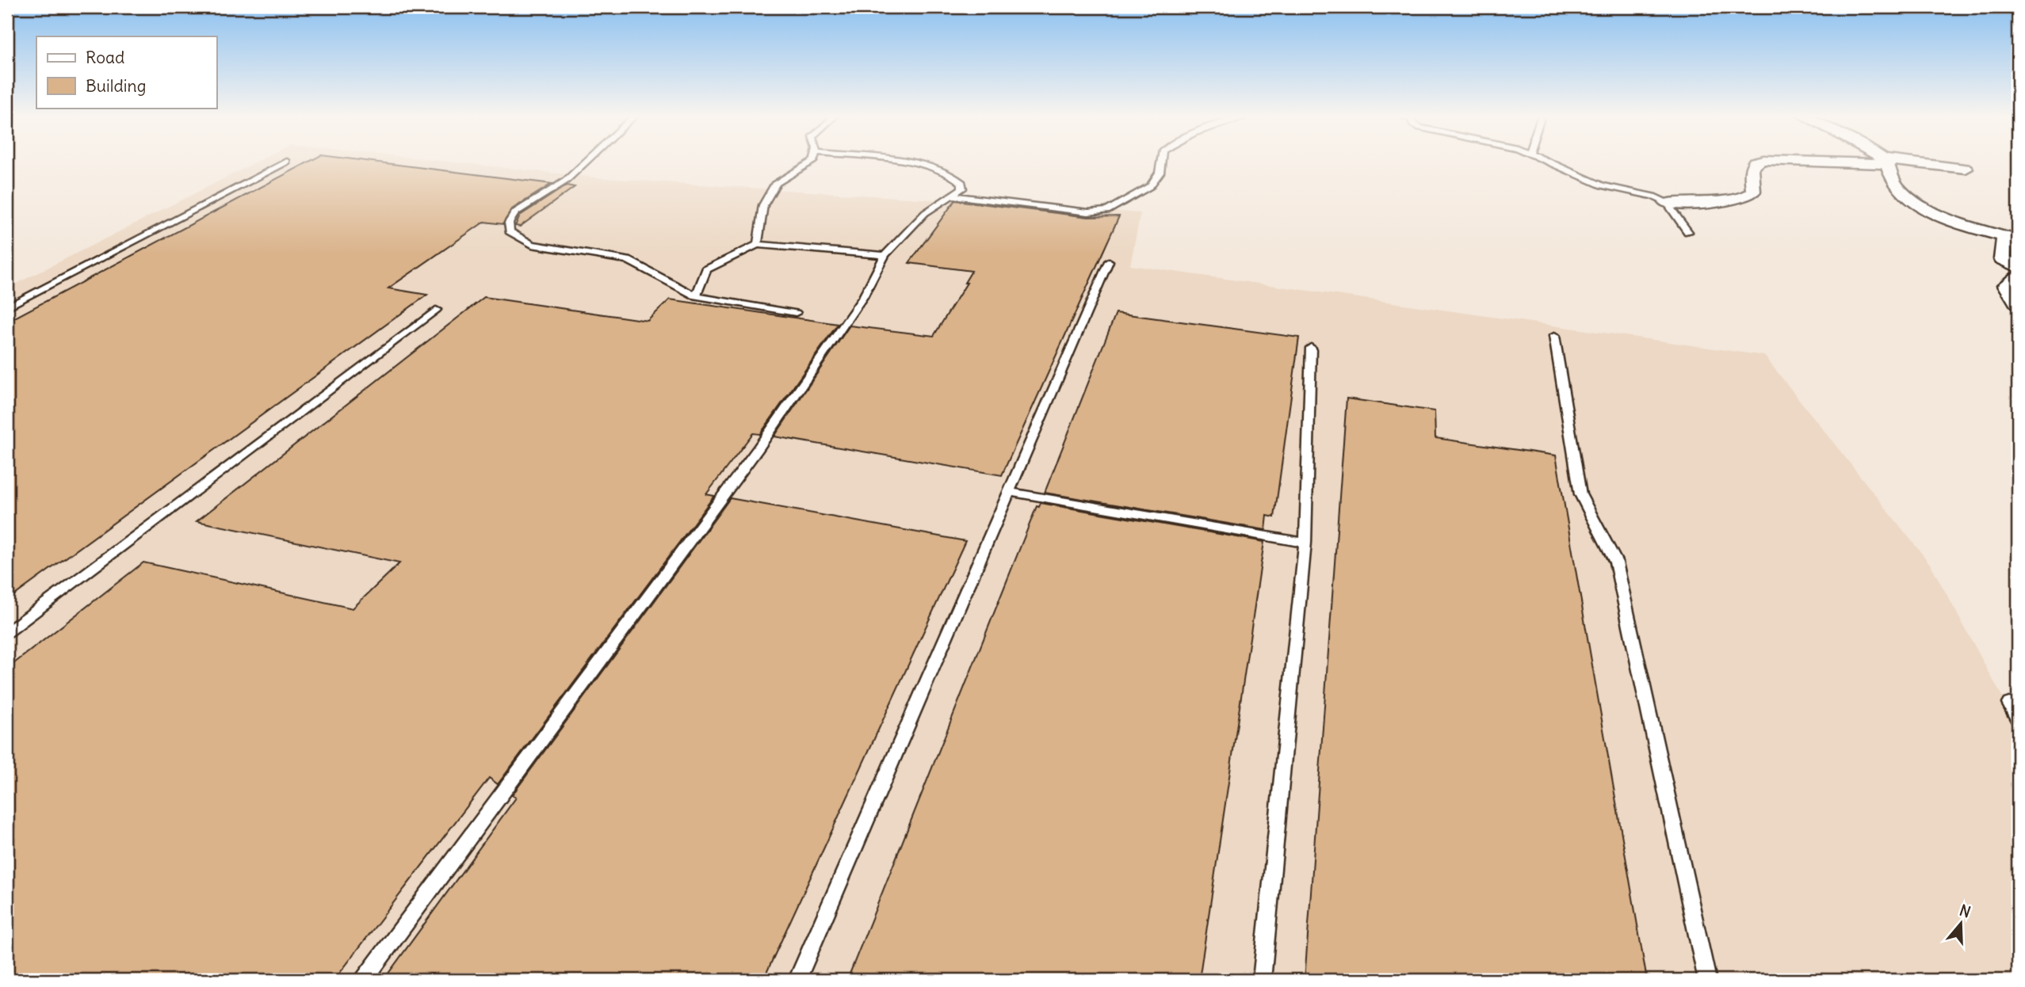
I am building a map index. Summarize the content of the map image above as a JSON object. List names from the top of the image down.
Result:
{
  "legend": ["Road", "Building"],
  "north": "top"
}
